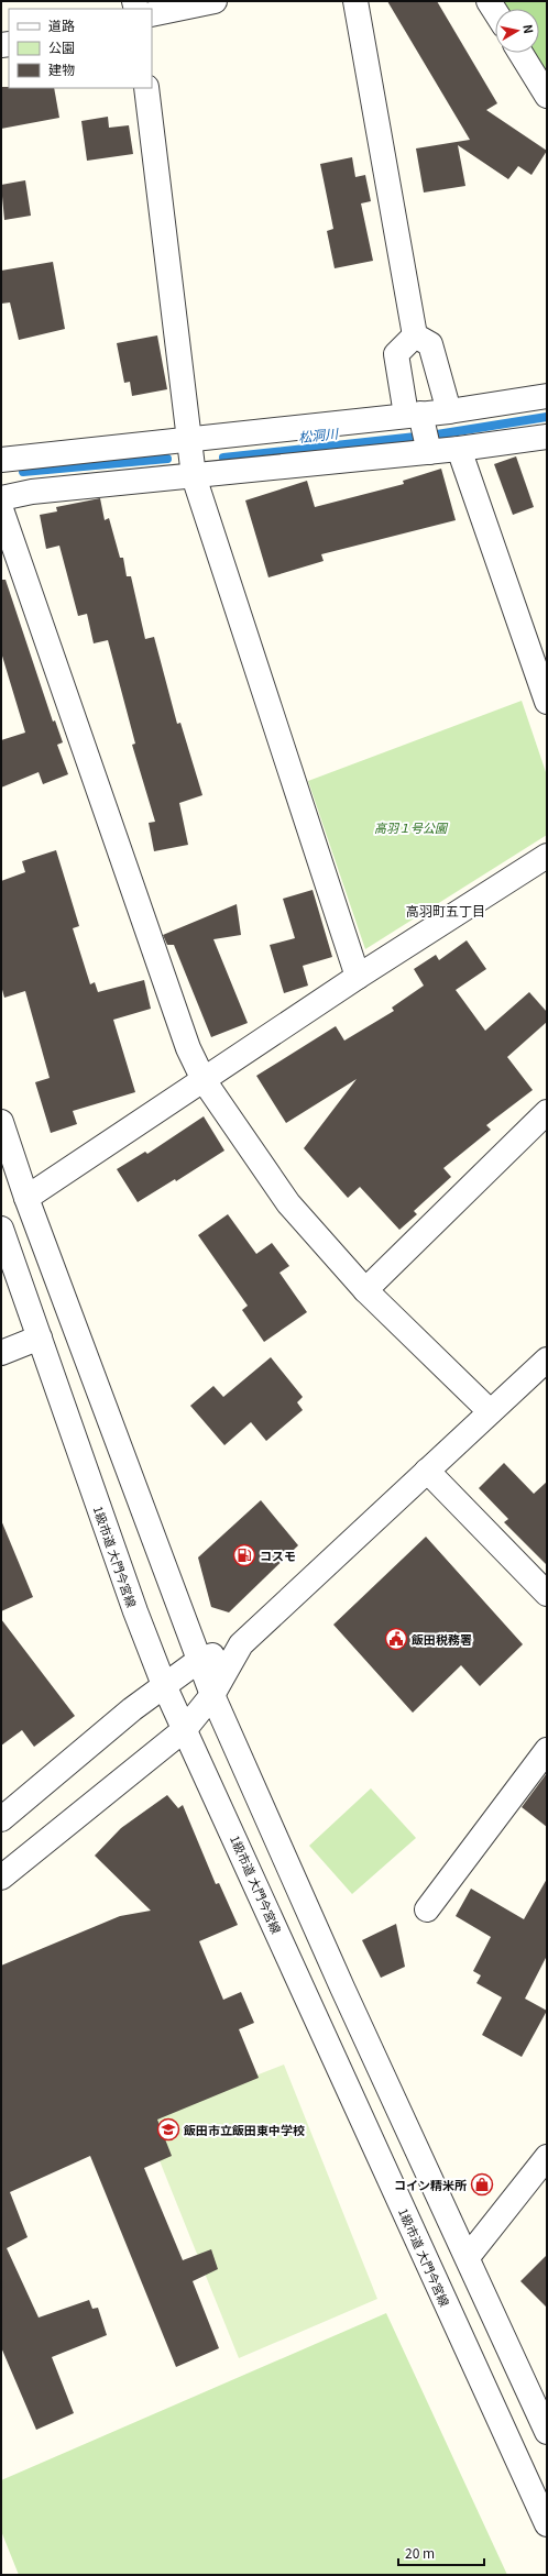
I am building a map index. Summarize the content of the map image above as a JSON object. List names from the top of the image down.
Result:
{
  "streets": {
    "street": ["1級市道 大門今宮線"]
  },
  "districts": ["高羽町五丁目"],
  "water": ["松洞川"],
  "parks": ["高羽１号公園"],
  "places": {
    "fuel station": ["コスモ"],
    "public building": ["飯田税務署"],
    "school or university": ["飯田市立飯田東中学校"],
    "shop": ["コイン精米所"]
  },
  "legend": ["道路", "公園", "建物"],
  "scale_bar": "20 m",
  "north": "right"
}
